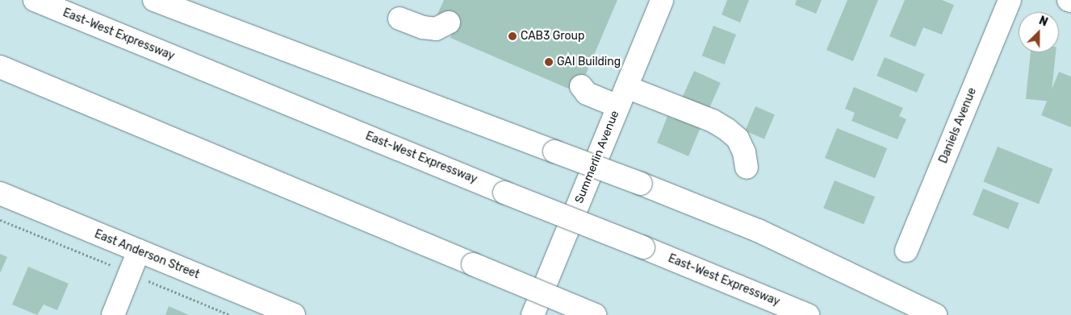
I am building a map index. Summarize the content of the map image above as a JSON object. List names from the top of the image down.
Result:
{
  "streets": {
    "main road": [
      "East-West Expressway",
      "Daniels Avenue",
      "Summerlin Avenue",
      "East Anderson Street"
    ]
  },
  "places": ["CAB3 Group", "GAI Building"],
  "north": "top right"
}
